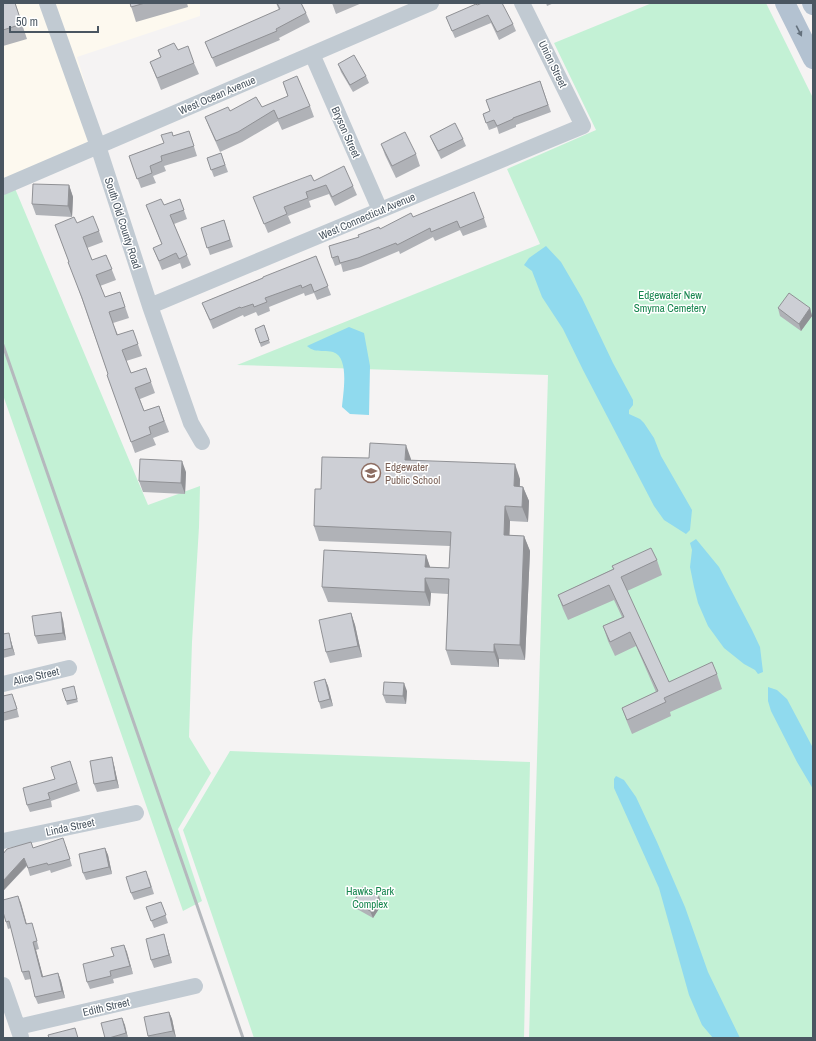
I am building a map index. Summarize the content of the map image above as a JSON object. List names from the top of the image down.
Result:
{
  "streets": {
    "street": [
      "Union Street",
      "West Ocean Avenue",
      "Bryson Street",
      "West Connecticut Avenue",
      "South Old County Road",
      "Alice Street",
      "Linda Street",
      "Edith Street"
    ]
  },
  "crossings": [
    ["Union Street", "West Connecticut Avenue"],
    ["West Ocean Avenue", "Bryson Street"],
    ["West Ocean Avenue", "South Old County Road"],
    ["Bryson Street", "West Connecticut Avenue"],
    ["West Connecticut Avenue", "South Old County Road"]
  ],
  "parks": ["Edgewater New Smyrna Cemetery", "Hawks Park Complex"],
  "places": {
    "school or university": ["Edgewater Public School"]
  },
  "scale_bar": "50 m"
}
